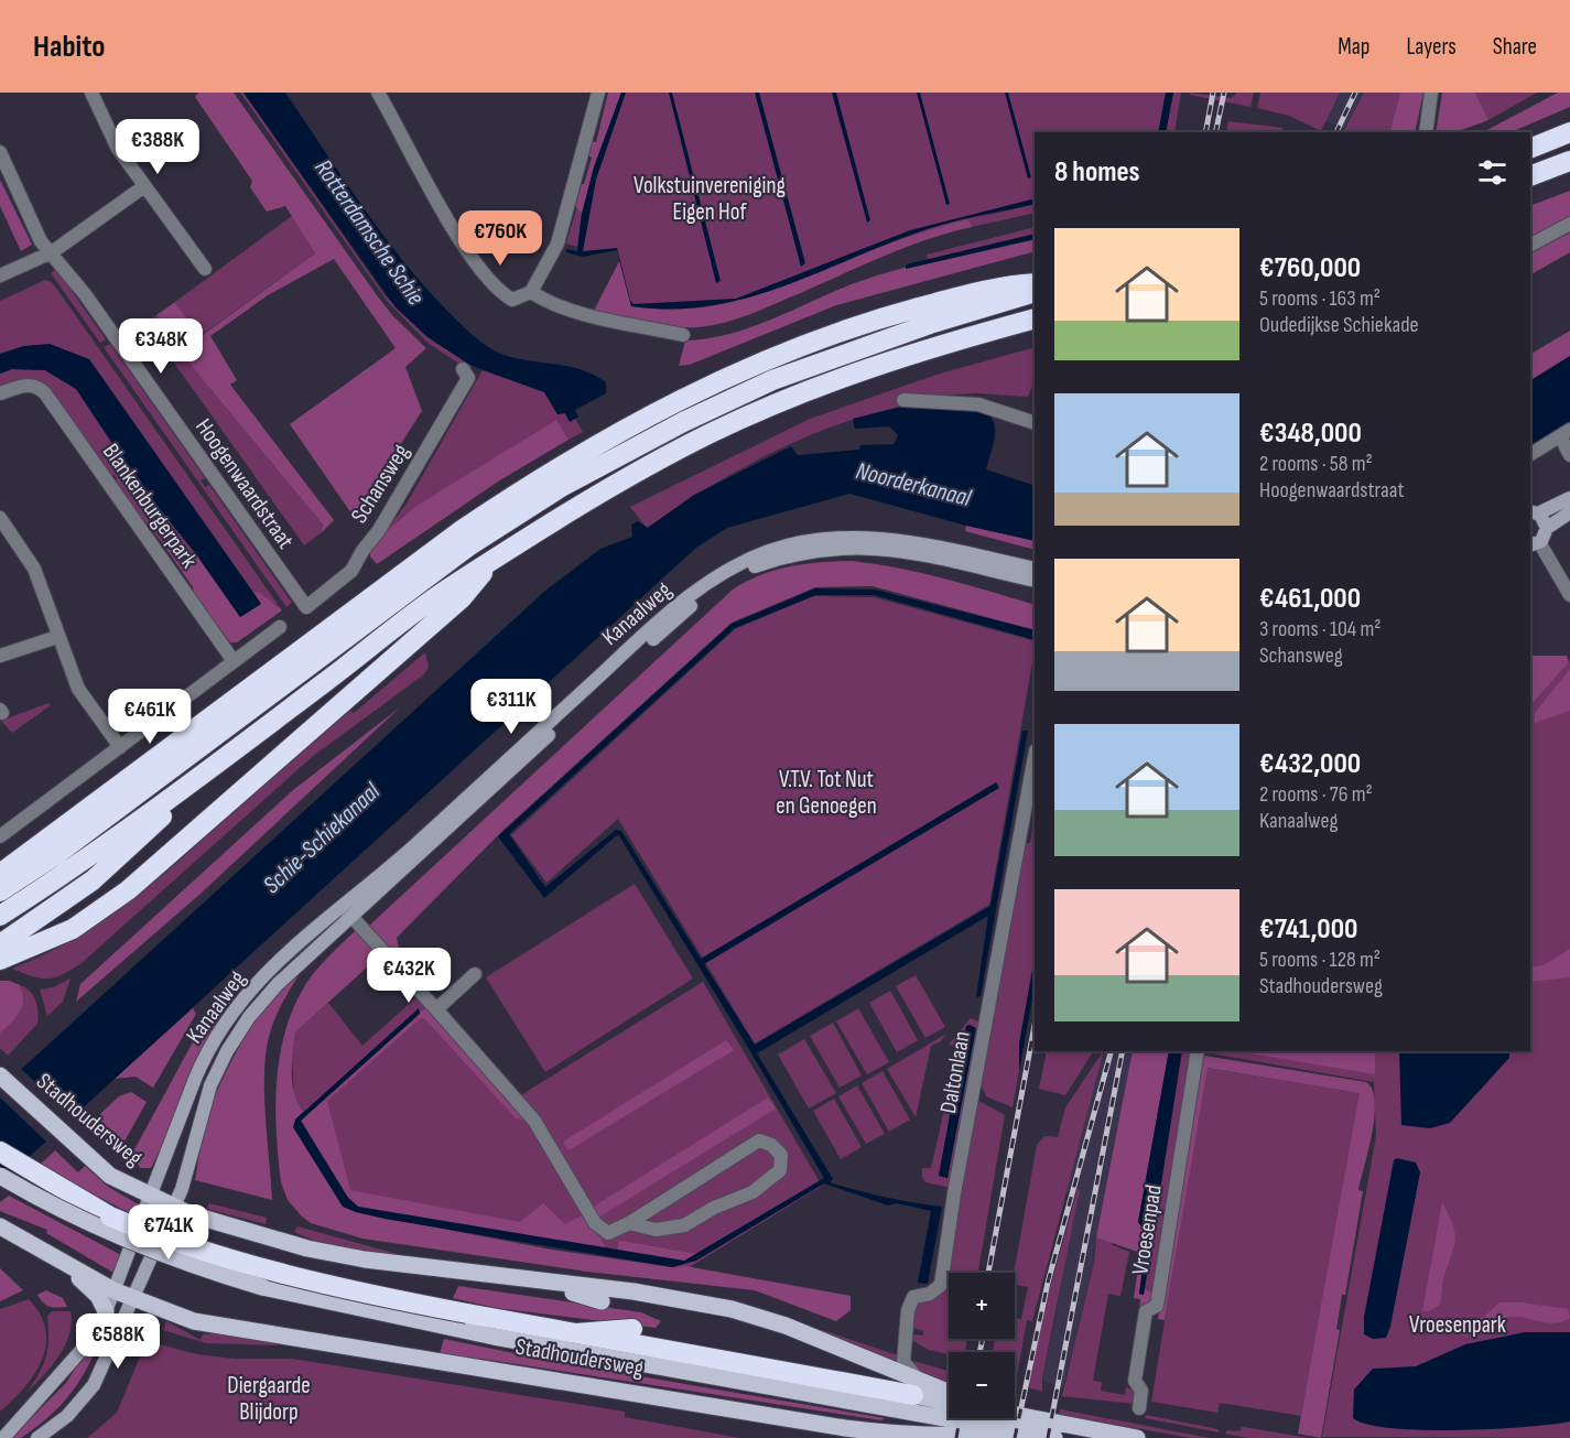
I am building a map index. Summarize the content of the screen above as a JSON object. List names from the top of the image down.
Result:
{
  "streets": {
    "highway": ["Stadhoudersweg"],
    "main road": ["Kanaalweg"],
    "street": [
      "Hoogenwaardstraat",
      "Schansweg",
      "Blankenburgerpark",
      "Daltonlaan",
      "Vroesenpad"
    ]
  },
  "crossings": [
    ["Hoogenwaardstraat", "Schansweg"],
    ["Kanaalweg", "Stadhoudersweg"],
    ["Daltonlaan", "Stadhoudersweg"]
  ],
  "water": ["Rotterdamsche Schie", "Noorderkanaal", "Schie-Schiekanaal"],
  "parks": [
    "Volkstuinvereniging Eigen Hof",
    "V.T.V. Tot Nut en Genoegen",
    "Vroesenpark",
    "Diergaarde Blijdorp"
  ],
  "page": {
    "header": "Habito",
    "nav": ["Map", "Layers", "Share"],
    "price": [
      "€388K",
      "€760K",
      "€348K",
      "€311K",
      "€461K",
      "€432K",
      "€741K",
      "€588K"
    ],
    "heading": "8 homes",
    "list": [
      {
        "name": "€760,000",
        "note": "5 rooms · 163 m² · Oudedijkse Schiekade"
      },
      {
        "name": "€348,000",
        "note": "2 rooms · 58 m² · Hoogenwaardstraat"
      },
      {
        "name": "€461,000",
        "note": "3 rooms · 104 m² · Schansweg"
      },
      {
        "name": "€432,000",
        "note": "2 rooms · 76 m² · Kanaalweg"
      },
      {
        "name": "€741,000",
        "note": "5 rooms · 128 m² · Stadhoudersweg"
      }
    ],
    "map_buttons": ["+", "−"]
  }
}
